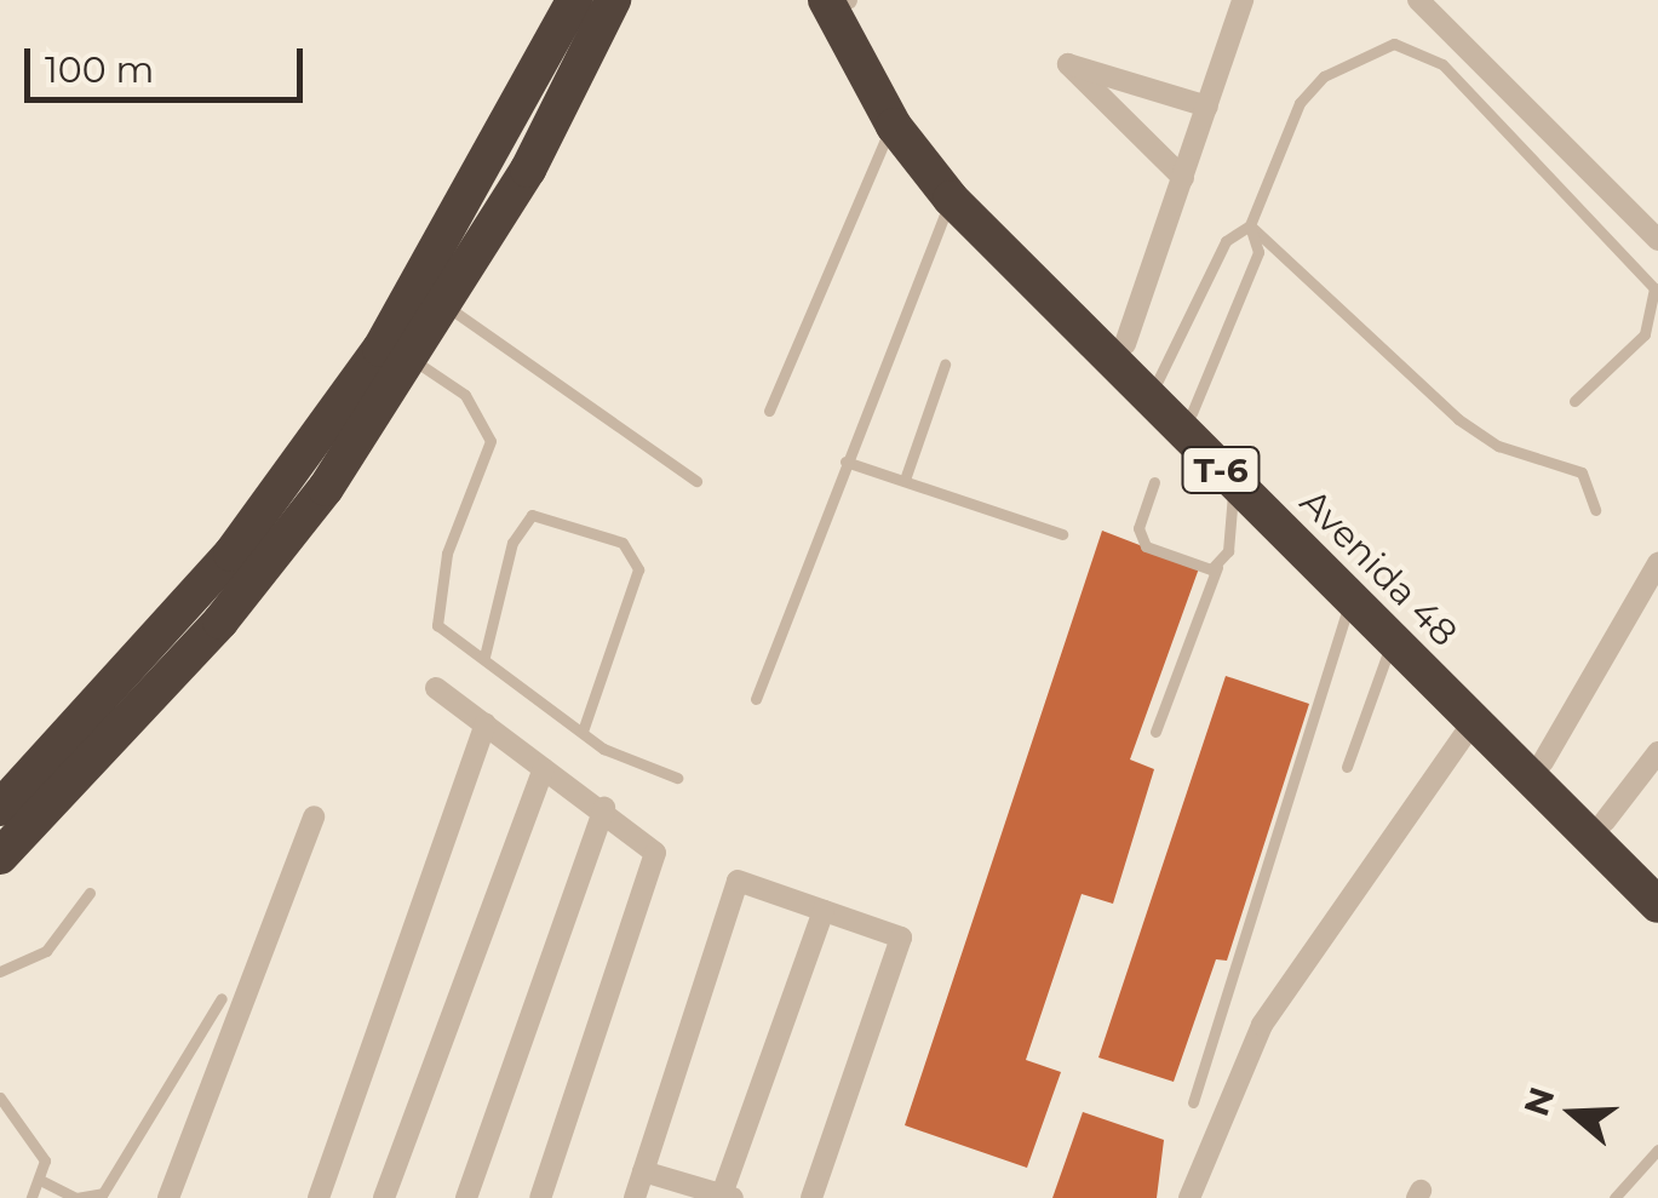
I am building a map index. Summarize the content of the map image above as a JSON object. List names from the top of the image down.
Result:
{
  "streets": {
    "highway": ["T-6", "Avenida 48"]
  },
  "scale_bar": "100 m",
  "north": "left"
}
